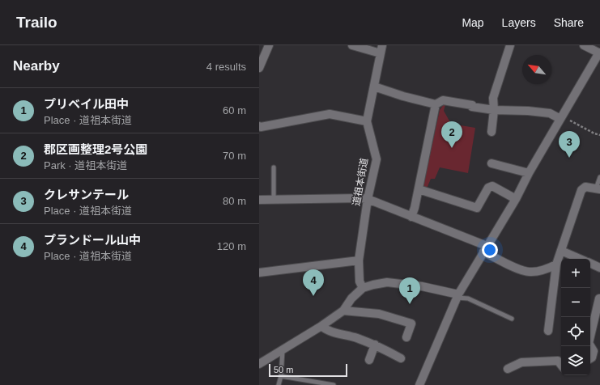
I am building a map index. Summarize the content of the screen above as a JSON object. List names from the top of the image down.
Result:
{
  "streets": {
    "street": ["道祖本街道"]
  },
  "scale_bar": "50 m",
  "north": "top left",
  "page": {
    "header": "Trailo",
    "nav": ["Map", "Layers", "Share"],
    "heading": ["Nearby", "4 results"],
    "list": [
      {
        "mark": "1",
        "name": "プリベイル田中",
        "note": "Place · 道祖本街道",
        "value": "60 m"
      },
      {
        "mark": "2",
        "name": "郡区画整理2号公園",
        "note": "Park · 道祖本街道",
        "value": "70 m"
      },
      {
        "mark": "3",
        "name": "クレサンテール",
        "note": "Place · 道祖本街道",
        "value": "80 m"
      },
      {
        "mark": "4",
        "name": "プランドール山中",
        "note": "Place · 道祖本街道",
        "value": "120 m"
      }
    ],
    "pins": [
      "2",
      "3",
      "4",
      "1"
    ],
    "map_buttons": ["+", "−"],
    "scale": "50 m"
  }
}
